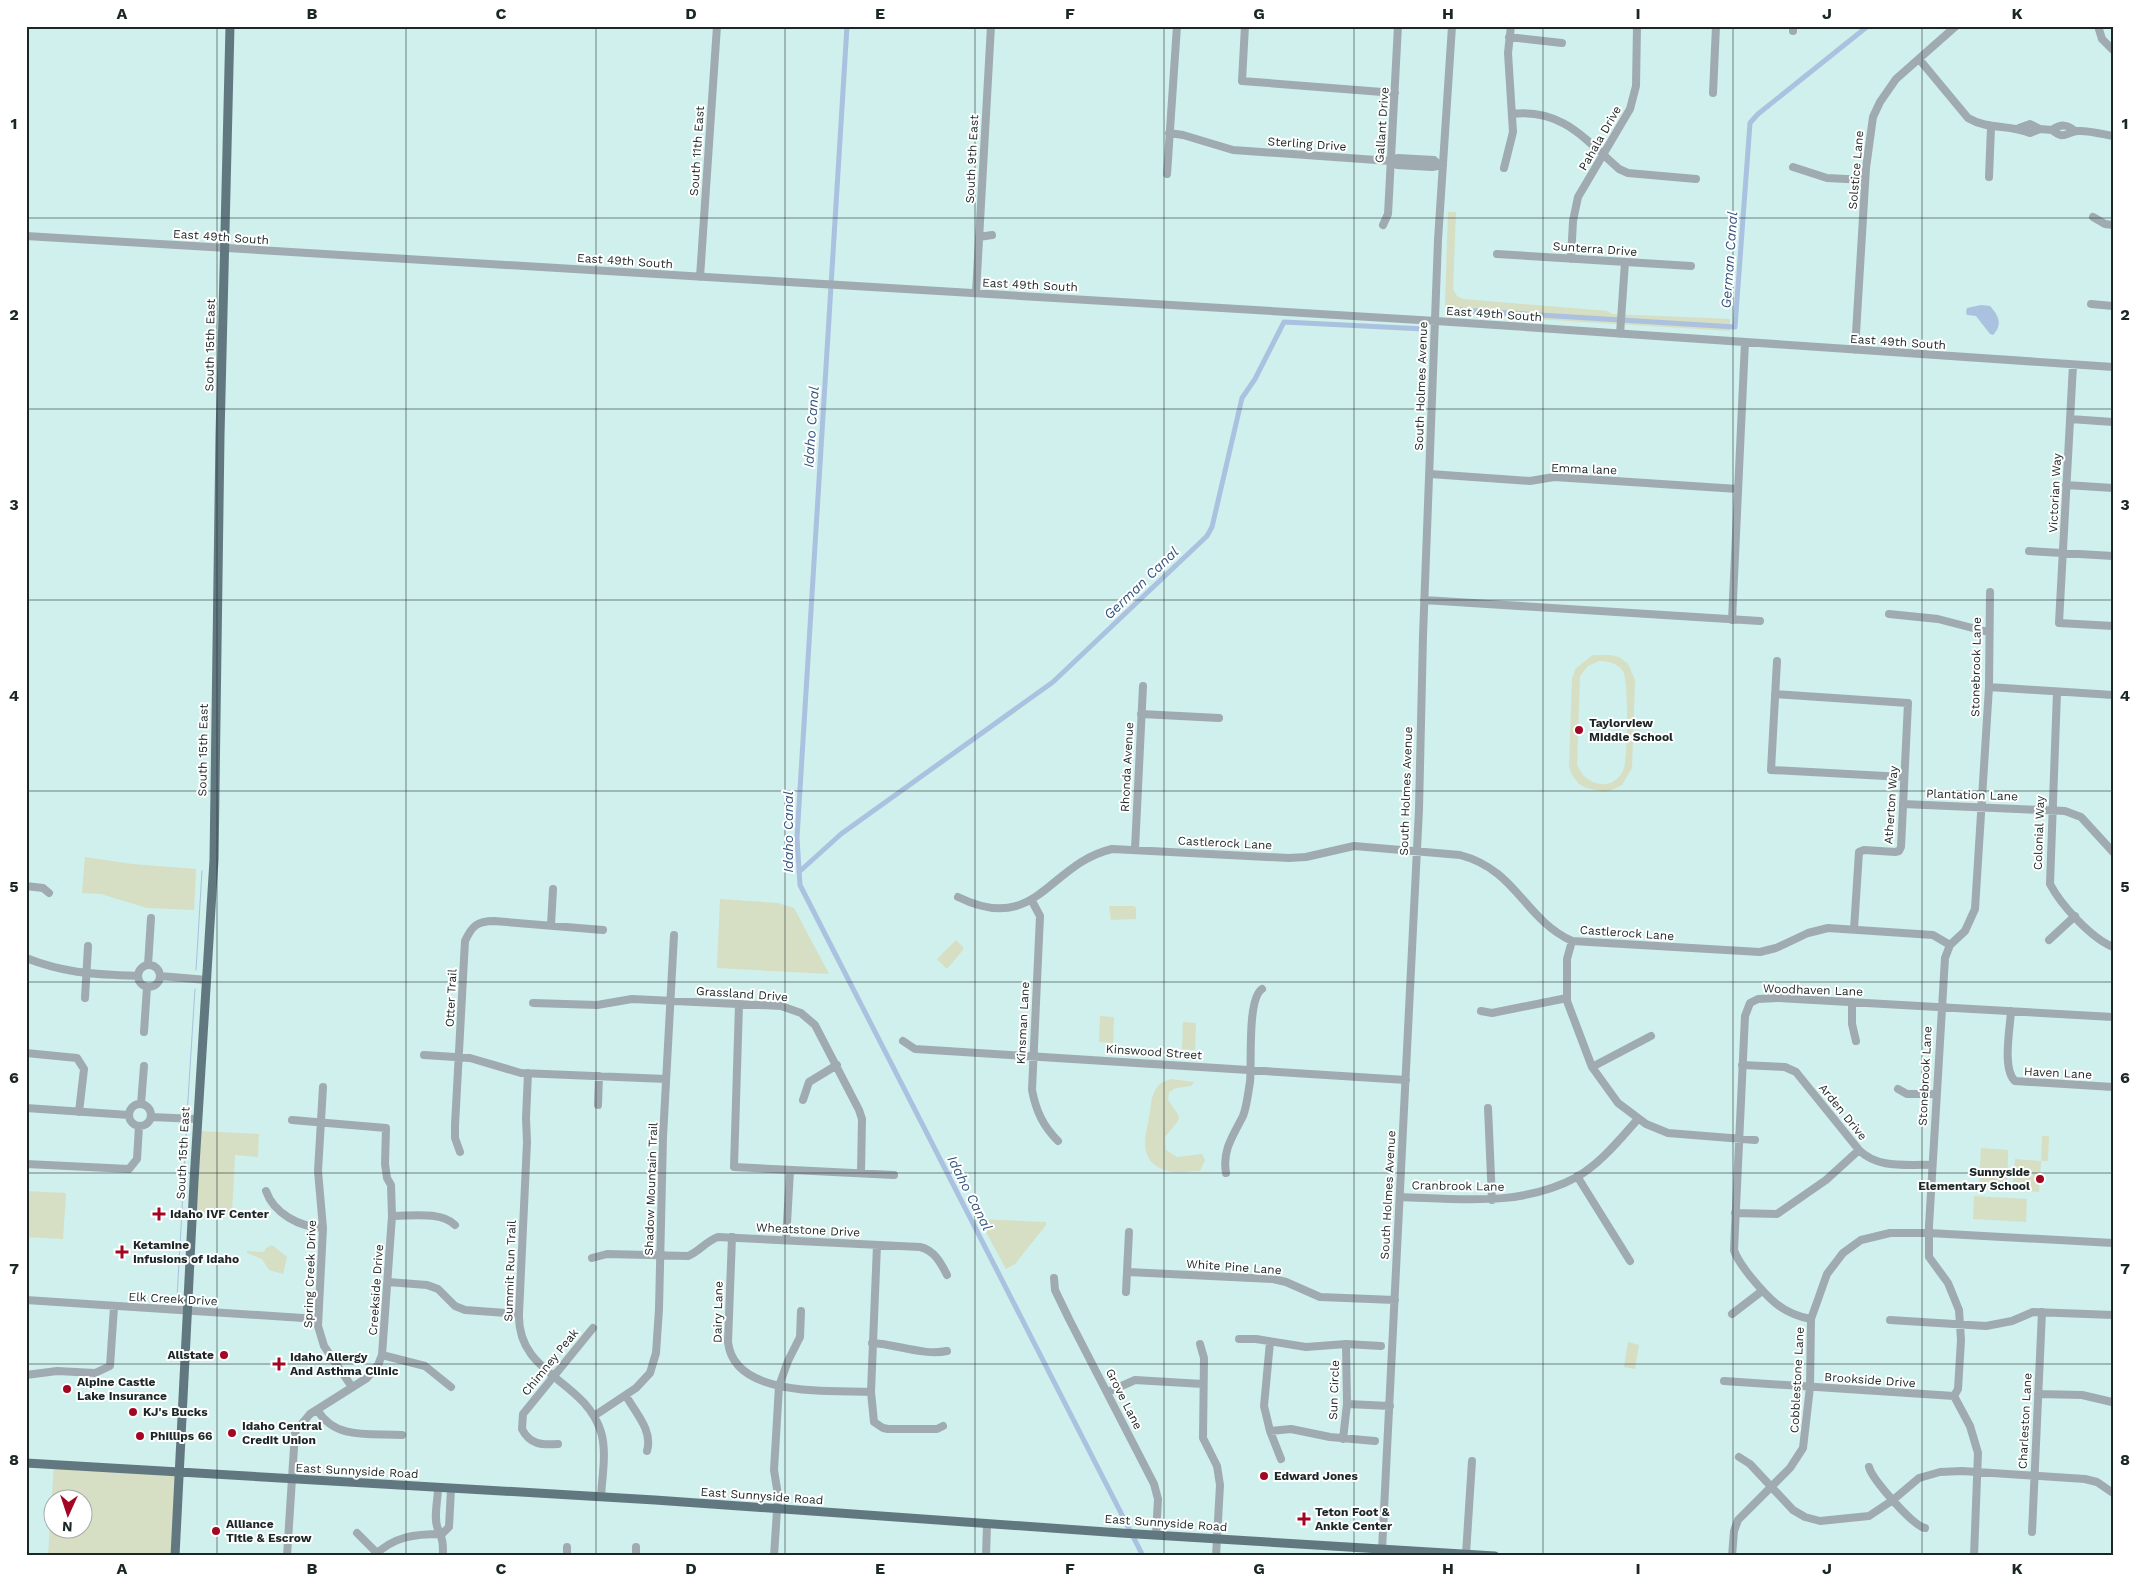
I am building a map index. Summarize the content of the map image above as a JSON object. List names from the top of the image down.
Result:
{
  "streets": {
    "main road": ["South 15th East", "East Sunnyside Road"],
    "street": [
      "Gallant Drive",
      "Pahala Drive",
      "Sterling Drive",
      "South 11th East",
      "South 9th East",
      "Solstice Lane",
      "East 49th South",
      "Sunterra Drive",
      "South Holmes Avenue",
      "Emma lane",
      "Victorian Way",
      "Stonebrook Lane",
      "Rhonda Avenue",
      "Plantation Lane",
      "Atherton Way",
      "Colonial Way",
      "Castlerock Lane",
      "Woodhaven Lane",
      "Grassland Drive",
      "Otter Trail",
      "Kinsman Lane",
      "Kinswood Street",
      "Haven Lane",
      "Arden Drive",
      "Cranbrook Lane",
      "Shadow Mountain Trail",
      "Wheatstone Drive",
      "White Pine Lane",
      "Summit Run Trail",
      "Spring Creek Drive",
      "Creekside Drive",
      "Elk Creek Drive",
      "Dairy Lane",
      "Chimney Peak",
      "Cobblestone Lane",
      "Brookside Drive",
      "Sun Circle",
      "Grove Lane",
      "Charleston Lane"
    ]
  },
  "crossings": [
    ["Gallant Drive", "Sterling Drive"],
    ["Pahala Drive", "Sunterra Drive"],
    ["Sterling Drive", "South Holmes Avenue"],
    ["South 11th East", "East 49th South"],
    ["South 9th East", "East 49th South"],
    ["Solstice Lane", "East 49th South"],
    ["East 49th South", "South 15th East"],
    ["East 49th South", "South Holmes Avenue"],
    ["East 49th South", "Victorian Way"],
    ["South 15th East", "Elk Creek Drive"],
    ["South 15th East", "East Sunnyside Road"],
    ["South Holmes Avenue", "Emma lane"],
    ["South Holmes Avenue", "Castlerock Lane"],
    ["South Holmes Avenue", "Kinswood Street"],
    ["South Holmes Avenue", "Cranbrook Lane"],
    ["South Holmes Avenue", "White Pine Lane"],
    ["South Holmes Avenue", "East Sunnyside Road"],
    ["Stonebrook Lane", "Plantation Lane"],
    ["Stonebrook Lane", "Castlerock Lane"],
    ["Stonebrook Lane", "Woodhaven Lane"],
    ["Stonebrook Lane", "Arden Drive"],
    ["Stonebrook Lane", "Cobblestone Lane"],
    ["Stonebrook Lane", "Brookside Drive"],
    ["Rhonda Avenue", "Castlerock Lane"],
    ["Plantation Lane", "Atherton Way"],
    ["Plantation Lane", "Colonial Way"],
    ["Atherton Way", "Castlerock Lane"],
    ["Castlerock Lane", "Kinsman Lane"],
    ["Woodhaven Lane", "Haven Lane"],
    ["Woodhaven Lane", "Arden Drive"],
    ["Woodhaven Lane", "Cobblestone Lane"],
    ["Grassland Drive", "Shadow Mountain Trail"],
    ["Kinsman Lane", "Kinswood Street"],
    ["Shadow Mountain Trail", "Wheatstone Drive"],
    ["Shadow Mountain Trail", "Summit Run Trail"],
    ["Wheatstone Drive", "Dairy Lane"],
    ["Summit Run Trail", "Chimney Peak"],
    ["Summit Run Trail", "East Sunnyside Road"],
    ["Spring Creek Drive", "Creekside Drive"],
    ["Spring Creek Drive", "Elk Creek Drive"],
    ["Creekside Drive", "East Sunnyside Road"],
    ["Cobblestone Lane", "Brookside Drive"],
    ["Grove Lane", "East Sunnyside Road"]
  ],
  "water": ["German Canal", "Idaho Canal"],
  "places": {
    "other": [
      "Taylorview Middle School",
      "Sunnyside Elementary School",
      "Allstate",
      "Alpine Castle Lake Insurance",
      "KJ's Bucks",
      "Idaho Central Credit Union",
      "Phillips 66",
      "Edward Jones",
      "Alliance Title & Escrow"
    ],
    "health": [
      "Idaho IVF Center",
      "Ketamine Infusions of Idaho",
      "Idaho Allergy And Asthma Clinic",
      "Teton Foot & Ankle Center"
    ]
  },
  "north": "bottom",
  "grid": {
    "columns": [
      "A",
      "B",
      "C",
      "D",
      "E",
      "F",
      "G",
      "H",
      "I",
      "J",
      "K"
    ],
    "rows": [
      "1",
      "2",
      "3",
      "4",
      "5",
      "6",
      "7",
      "8"
    ]
  }
}
